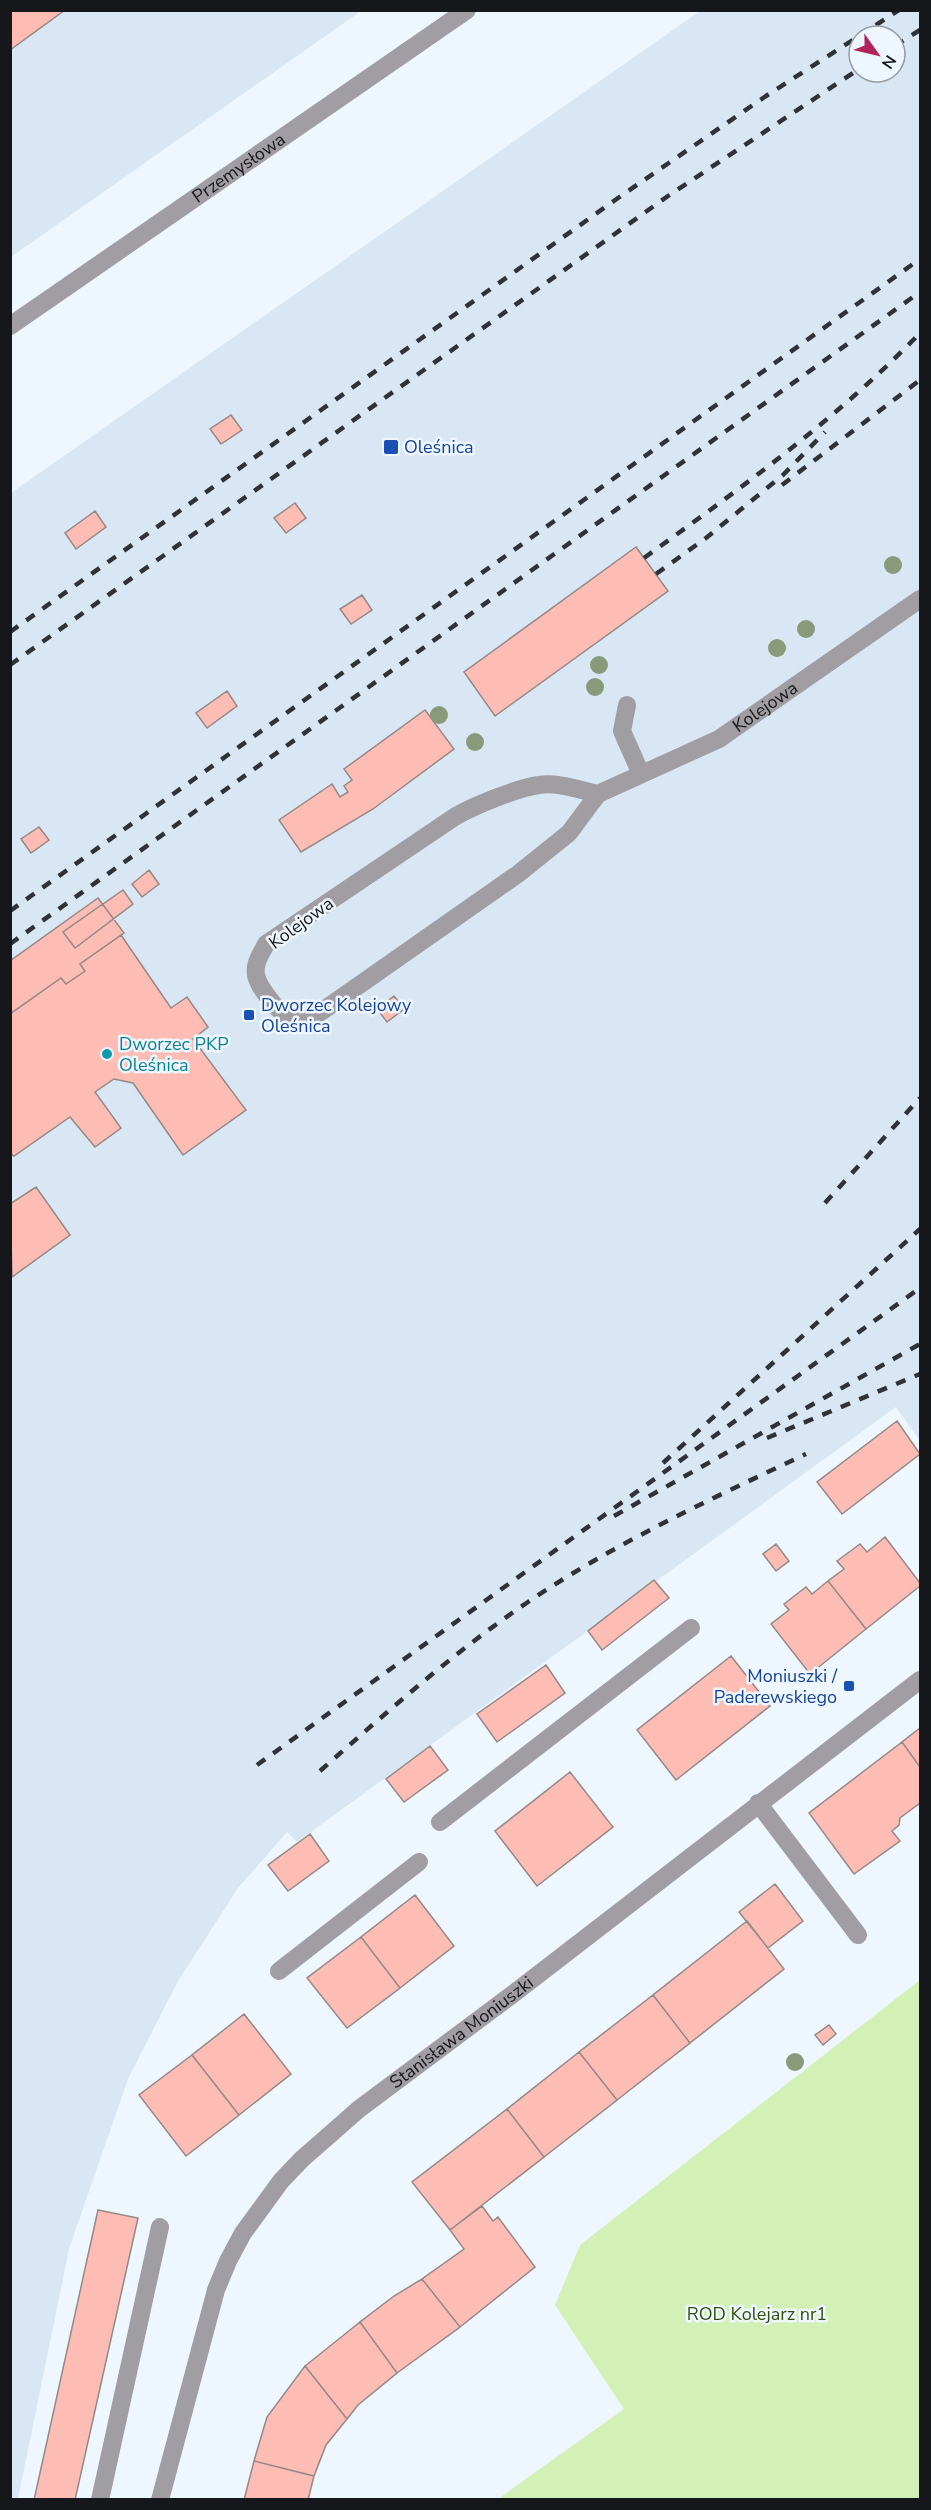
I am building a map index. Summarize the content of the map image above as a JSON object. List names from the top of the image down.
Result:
{
  "streets": {
    "street": ["Przemysłowa", "Kolejowa", "Stanisława Moniuszki"]
  },
  "parks": ["ROD Kolejarz nr1"],
  "places": {
    "transit": ["Oleśnica", "Dworzec Kolejowy Oleśnica", "Moniuszki / Paderewskiego"],
    "other": ["Dworzec PKP Oleśnica"]
  },
  "north": "bottom right"
}
